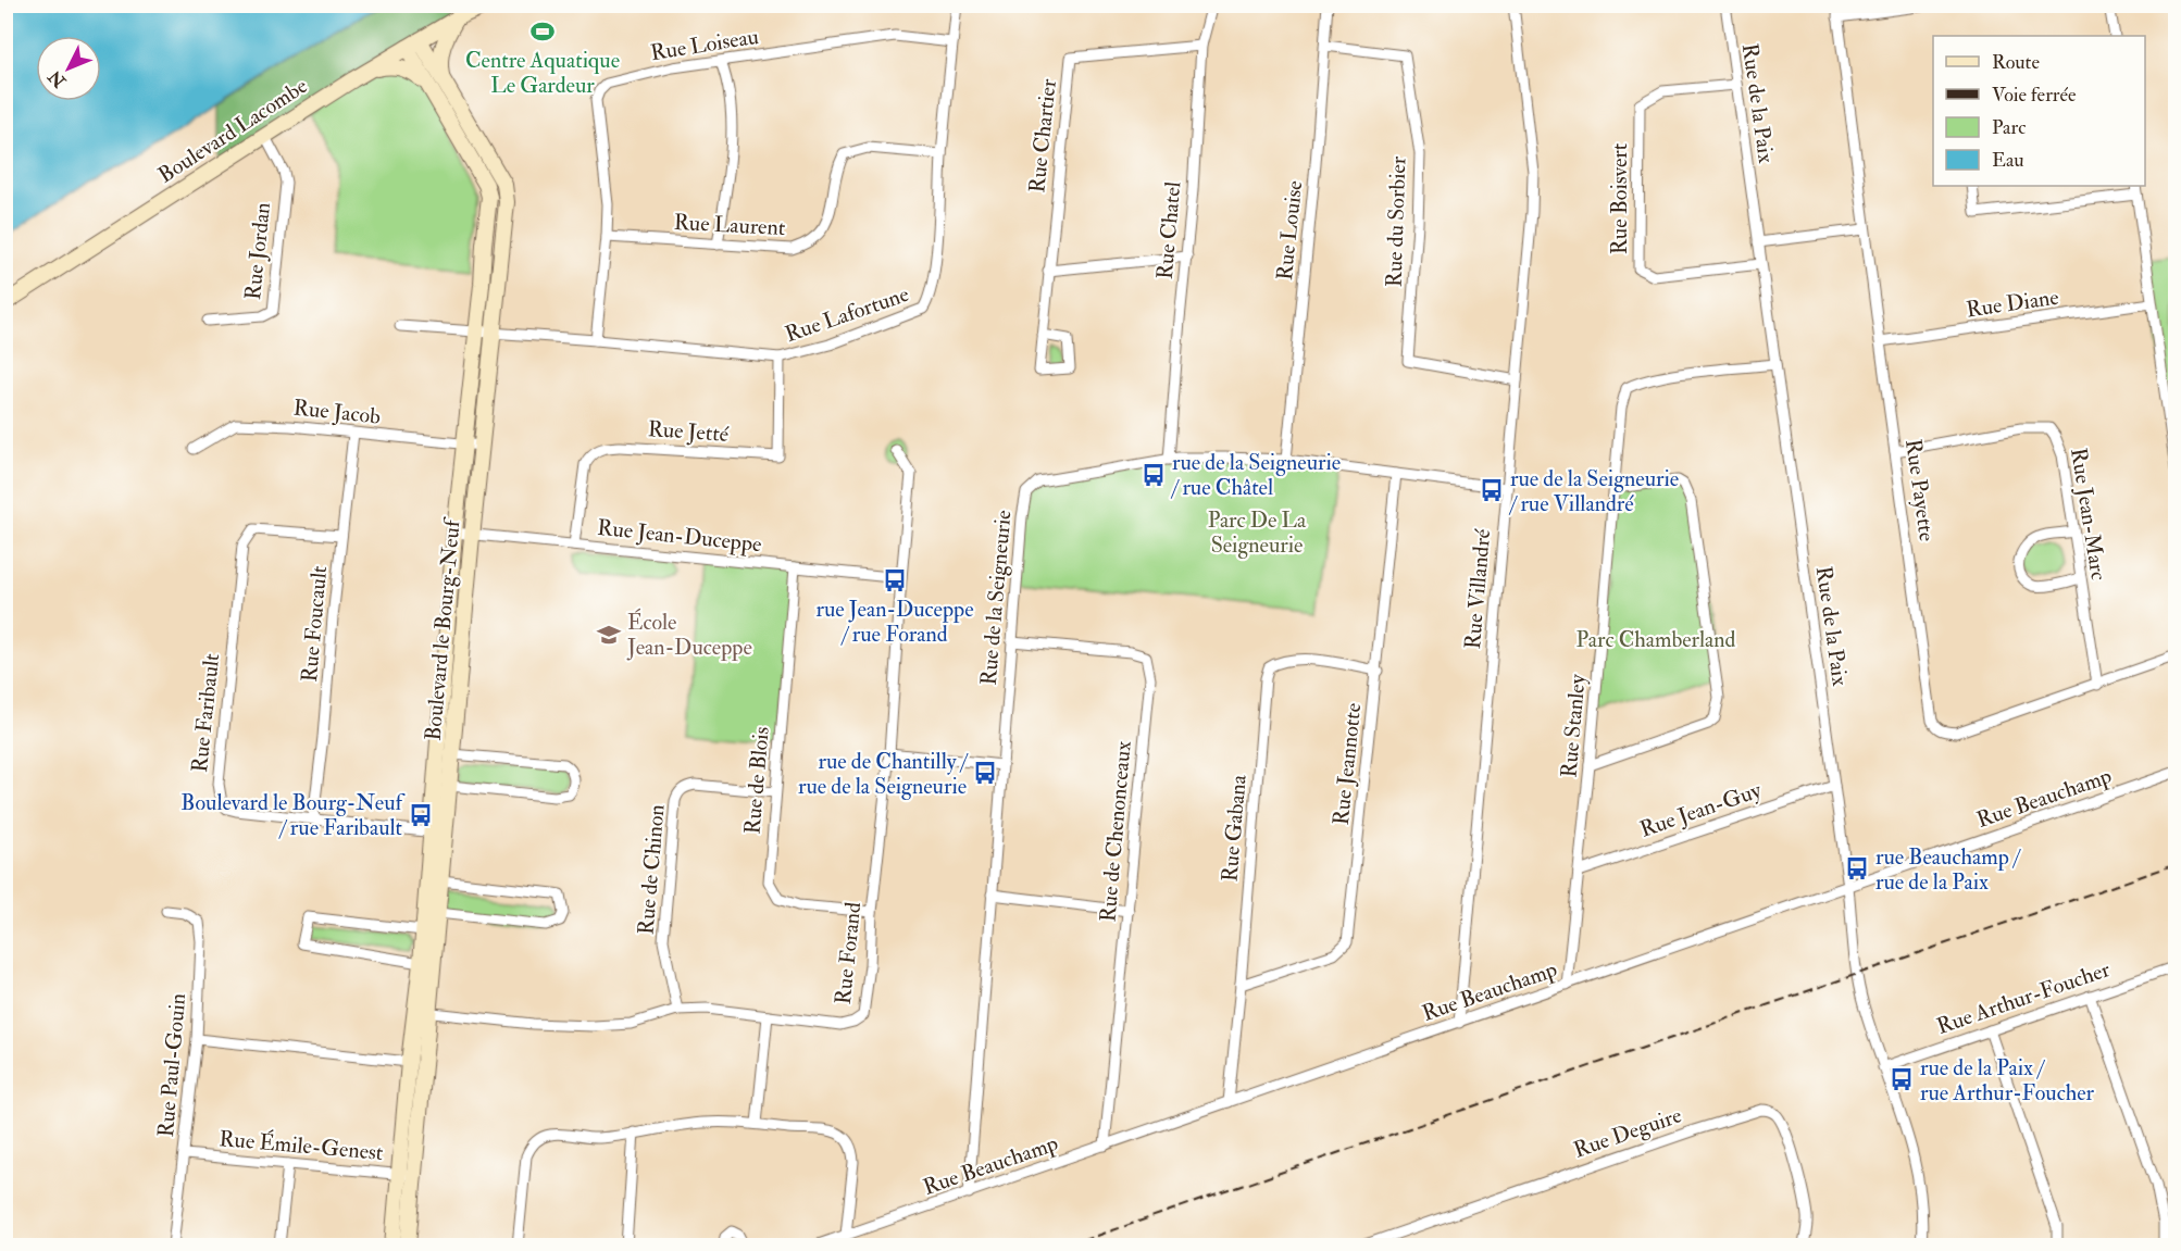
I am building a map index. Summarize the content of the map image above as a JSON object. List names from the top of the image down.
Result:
{
  "streets": {
    "street": [
      "Rue Loiseau",
      "Rue de la Paix",
      "Boulevard Lacombe",
      "Rue Chartier",
      "Rue Boisvert",
      "Rue du Sorbier",
      "Rue Laurent",
      "Rue Chatel",
      "Rue Louise",
      "Rue Jordan",
      "Rue Diane",
      "Rue Lafortune",
      "Rue Jacob",
      "Rue Jetté",
      "Rue Payette",
      "Rue Jean-Marc",
      "Rue Jean-Duceppe",
      "Rue Villandré",
      "Rue de la Seigneurie",
      "Rue Foucault",
      "Boulevard le Bourg-Neuf",
      "Rue Faribault",
      "Rue Stanley",
      "Rue Jeannotte",
      "Rue de Blois",
      "Rue Beauchamp",
      "Rue Jean-Guy",
      "Rue Gabana",
      "Rue de Chenonceaux",
      "Rue de Chinon",
      "Rue Forand",
      "Rue Arthur-Foucher",
      "Rue Paul-Gouin",
      "Rue Deguire",
      "Rue Émile-Genest"
    ]
  },
  "crossings": [
    ["Rue Loiseau", "Rue Laurent"],
    ["Rue Loiseau", "Rue Lafortune"],
    ["Rue de la Paix", "Rue Boisvert"],
    ["Rue de la Paix", "Rue Stanley"],
    ["Rue de la Paix", "Rue Beauchamp"],
    ["Rue de la Paix", "Rue Jean-Guy"],
    ["Rue de la Paix", "Rue Arthur-Foucher"],
    ["Boulevard Lacombe", "Rue Jordan"],
    ["Boulevard Lacombe", "Boulevard le Bourg-Neuf"],
    ["Rue Chartier", "Rue Chatel"],
    ["Rue du Sorbier", "Rue Louise"],
    ["Rue du Sorbier", "Rue Villandré"],
    ["Rue Laurent", "Rue Lafortune"],
    ["Rue Chatel", "Rue de la Seigneurie"],
    ["Rue Louise", "Rue de la Seigneurie"],
    ["Rue Diane", "Rue Payette"],
    ["Rue Lafortune", "Rue Jetté"],
    ["Rue Lafortune", "Boulevard le Bourg-Neuf"],
    ["Rue Jacob", "Rue Foucault"],
    ["Rue Jacob", "Boulevard le Bourg-Neuf"],
    ["Rue Jetté", "Rue Jean-Duceppe"],
    ["Rue Payette", "Rue Jean-Marc"],
    ["Rue Jean-Duceppe", "Boulevard le Bourg-Neuf"],
    ["Rue Jean-Duceppe", "Rue de Blois"],
    ["Rue Jean-Duceppe", "Rue Forand"],
    ["Rue Villandré", "Rue de la Seigneurie"],
    ["Rue Villandré", "Rue Beauchamp"],
    ["Rue de la Seigneurie", "Rue Jeannotte"],
    ["Rue de la Seigneurie", "Rue Beauchamp"],
    ["Rue de la Seigneurie", "Rue de Chenonceaux"],
    ["Rue Foucault", "Rue Faribault"],
    ["Boulevard le Bourg-Neuf", "Rue Faribault"],
    ["Boulevard le Bourg-Neuf", "Rue Forand"],
    ["Boulevard le Bourg-Neuf", "Rue Émile-Genest"],
    ["Rue Stanley", "Rue Beauchamp"],
    ["Rue Stanley", "Rue Jean-Guy"],
    ["Rue Jeannotte", "Rue Gabana"],
    ["Rue de Blois", "Rue de Chinon"],
    ["Rue de Blois", "Rue Forand"],
    ["Rue Beauchamp", "Rue Gabana"],
    ["Rue Beauchamp", "Rue de Chenonceaux"],
    ["Rue de Chinon", "Rue Forand"],
    ["Rue Paul-Gouin", "Rue Émile-Genest"]
  ],
  "parks": ["Parc De La Seigneurie", "Parc Chamberland"],
  "places": {
    "sports": ["Centre Aquatique Le Gardeur"],
    "bus stop": [
      "rue de la Seigneurie / rue Châtel",
      "rue de la Seigneurie / rue Villandré",
      "rue Jean-Duceppe / rue Forand",
      "rue de Chantilly / rue de la Seigneurie",
      "Boulevard le Bourg-Neuf / rue Faribault",
      "rue Beauchamp / rue de la Paix",
      "rue de la Paix / rue Arthur-Foucher"
    ],
    "school or university": ["École Jean-Duceppe"]
  },
  "legend": [
    "Route",
    "Voie ferrée",
    "Parc",
    "Eau"
  ],
  "north": "bottom left"
}
